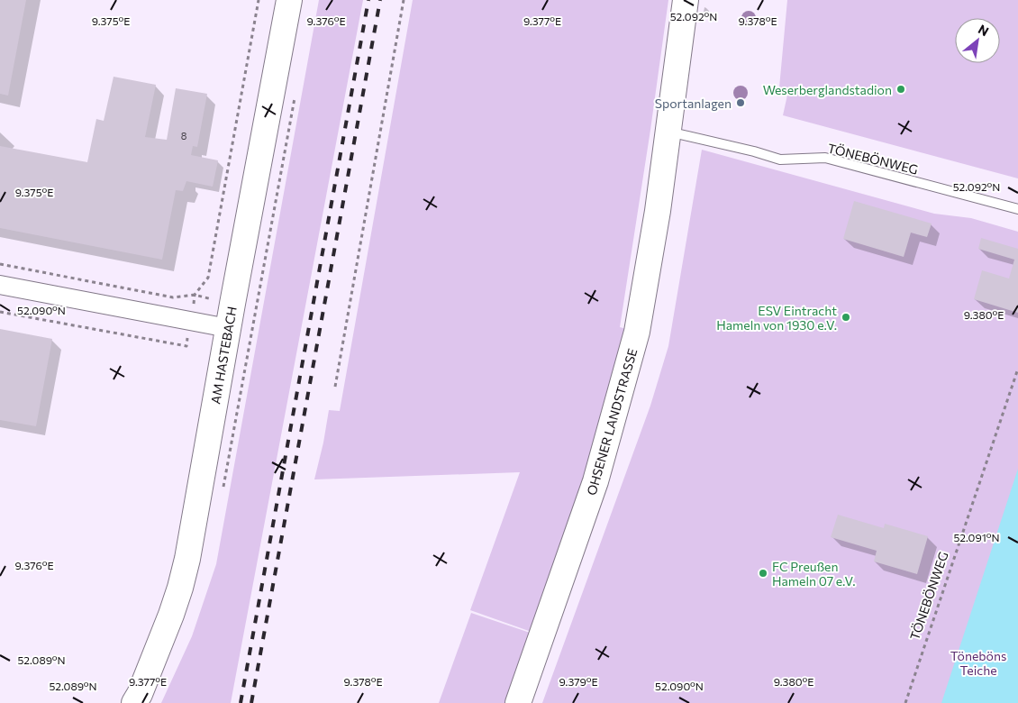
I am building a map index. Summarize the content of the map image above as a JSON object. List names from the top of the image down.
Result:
{
  "streets": {
    "main road": ["AM HASTEBACH", "OHSENER LANDSTRASSE"],
    "lane": ["TÖNEBÖNWEG"]
  },
  "crossings": [
    ["TÖNEBÖNWEG", "OHSENER LANDSTRASSE"]
  ],
  "parks": ["Töneböns Teiche"],
  "places": [
    "Weserberglandstadion",
    "Sportanlagen",
    "ESV Eintracht Hameln von 1930 e.V.",
    "FC Preußen Hameln 07 e.V."
  ],
  "house_numbers": ["8"],
  "north": "top right",
  "coordinates": [
    "52.092°N",
    "9.375°E",
    "9.376°E",
    "9.377°E",
    "9.378°E",
    "52.090°N",
    "9.380°E",
    "52.091°N",
    "52.089°N",
    "9.379°E"
  ]
}
